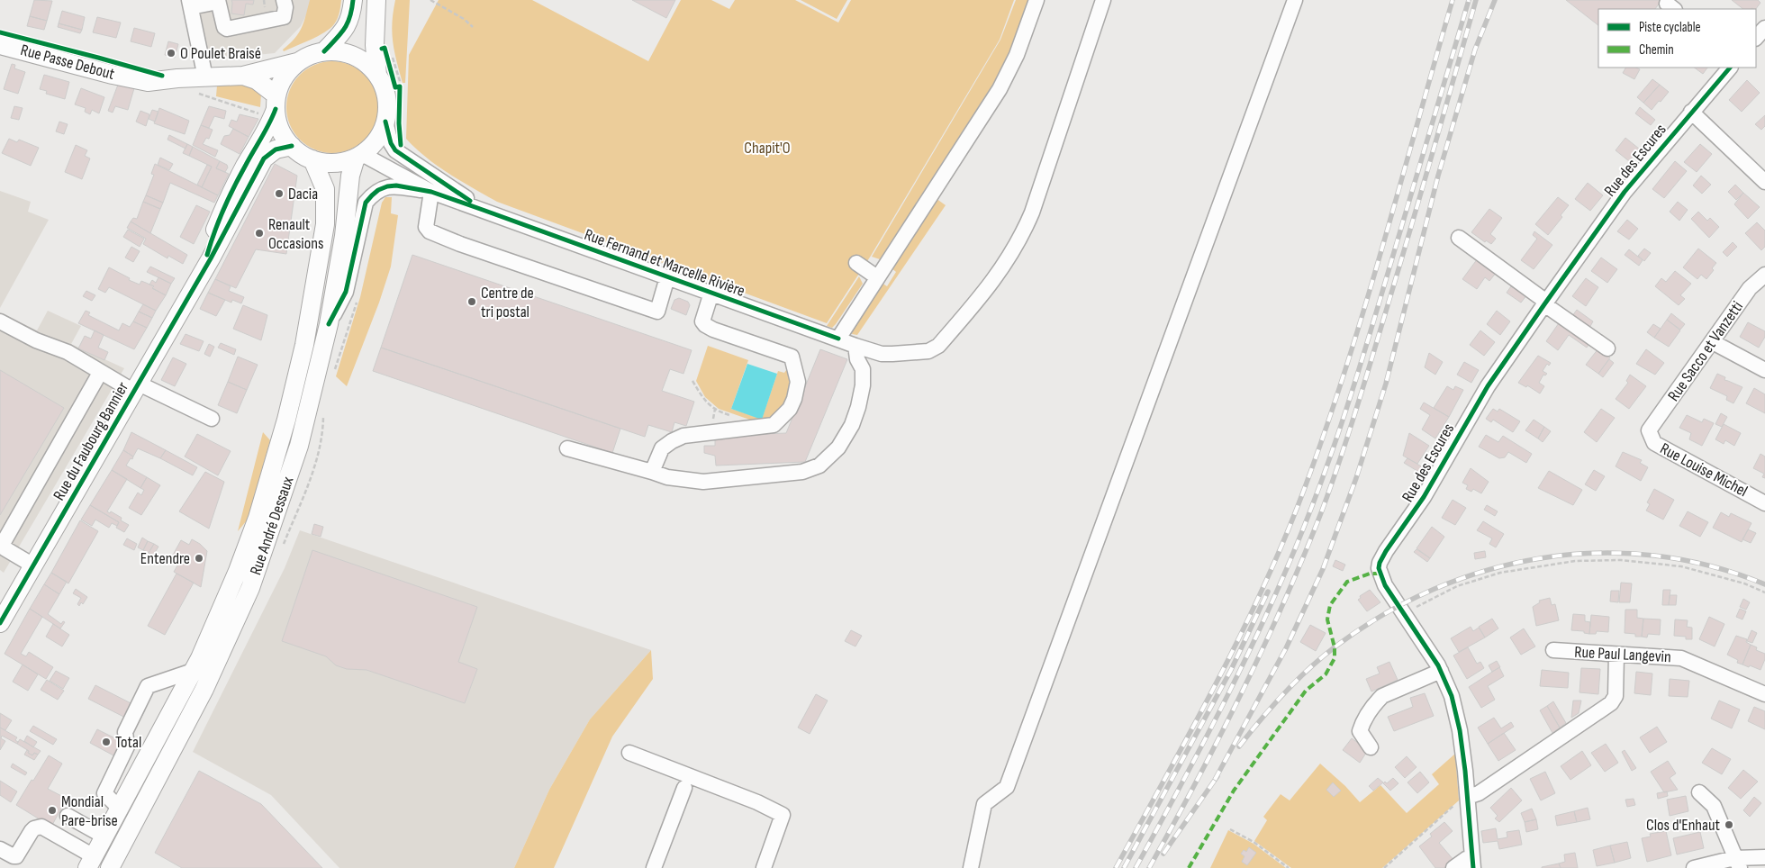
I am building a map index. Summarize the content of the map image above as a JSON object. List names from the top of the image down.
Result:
{
  "streets": {
    "main road": ["Rue Passe Debout", "Rue du Faubourg Bannier", "Rue André Dessaux"],
    "street": [
      "Rue des Escures",
      "Rue Fernand et Marcelle Rivière",
      "Rue Sacco et Vanzetti",
      "Rue Louise Michel",
      "Rue Paul Langevin"
    ]
  },
  "crossings": [
    ["Rue Passe Debout", "Rue Fernand et Marcelle Rivière"],
    ["Rue Passe Debout", "Rue du Faubourg Bannier"],
    ["Rue Passe Debout", "Rue André Dessaux"],
    ["Rue Fernand et Marcelle Rivière", "Rue du Faubourg Bannier"],
    ["Rue Fernand et Marcelle Rivière", "Rue André Dessaux"],
    ["Rue Sacco et Vanzetti", "Rue Louise Michel"],
    ["Rue du Faubourg Bannier", "Rue André Dessaux"]
  ],
  "parks": ["Chapit'O"],
  "places": [
    "O Poulet Braisé",
    "Dacia",
    "Renault Occasions",
    "Centre de tri postal",
    "Entendre",
    "Total",
    "Mondial Pare-brise",
    "Clos d'Enhaut"
  ],
  "legend": ["Piste cyclable", "Chemin"]
}
